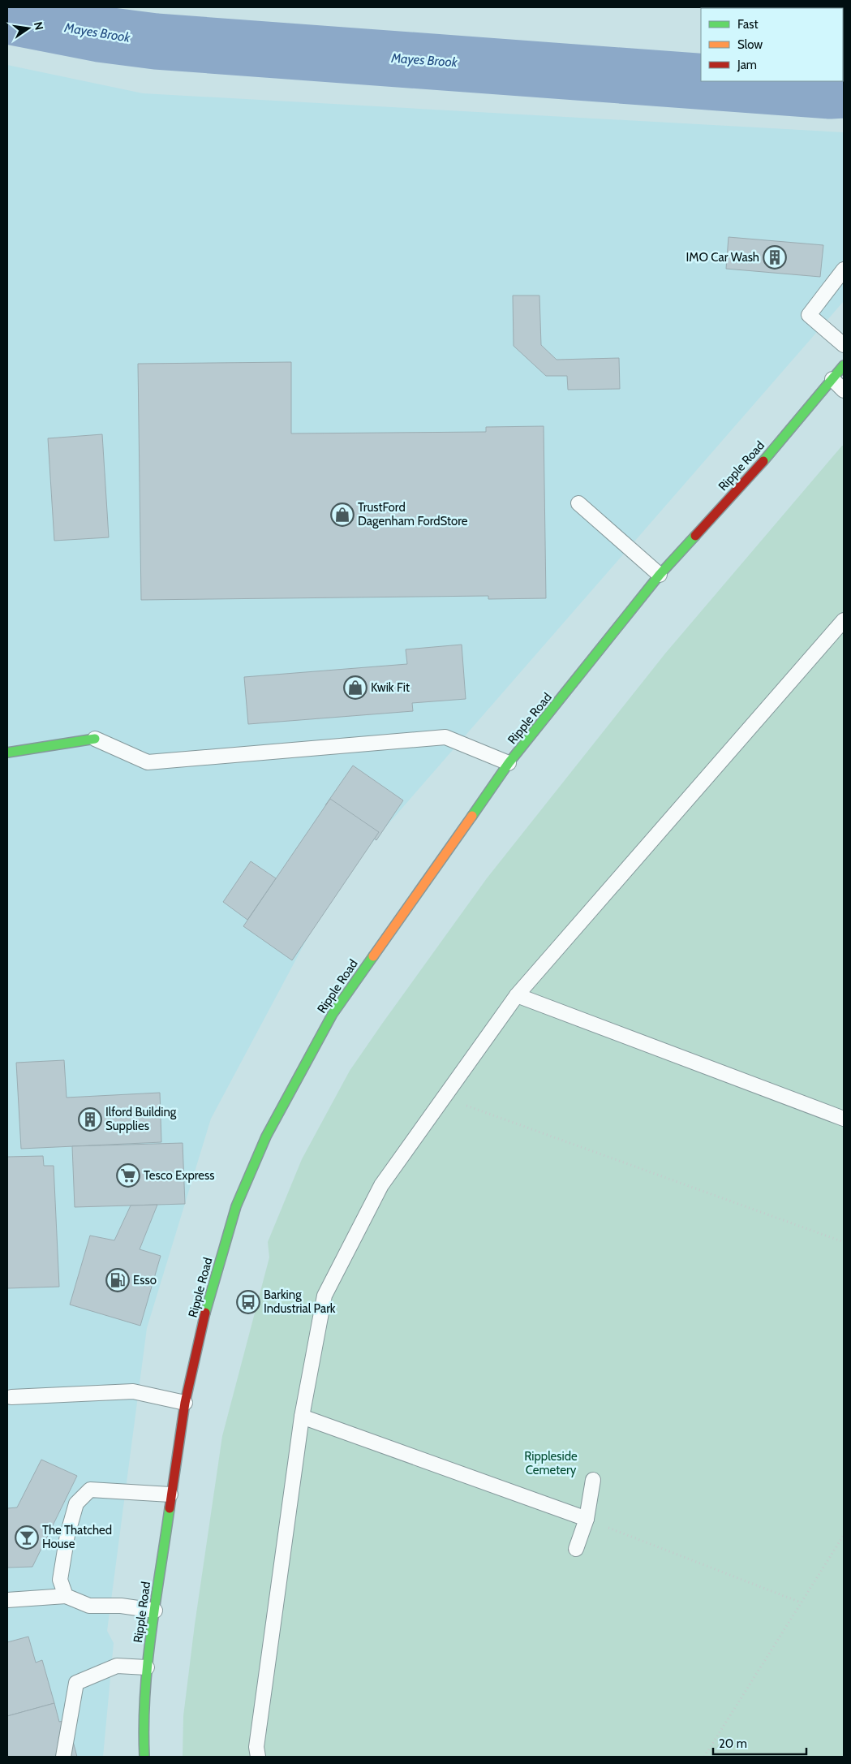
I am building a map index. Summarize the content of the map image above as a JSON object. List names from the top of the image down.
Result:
{
  "streets": {
    "main road": ["Ripple Road"]
  },
  "water": ["Mayes Brook"],
  "parks": ["Rippleside Cemetery"],
  "places": {
    "building": ["IMO Car Wash", "Ilford Building Supplies"],
    "shop": ["TrustFord Dagenham FordStore", "Kwik Fit"],
    "supermarket": ["Tesco Express"],
    "fuel station": ["Esso"],
    "bus stop": ["Barking Industrial Park"],
    "bar": ["The Thatched House"]
  },
  "legend": ["Fast", "Slow", "Jam"],
  "scale_bar": "20 m",
  "north": "right"
}
